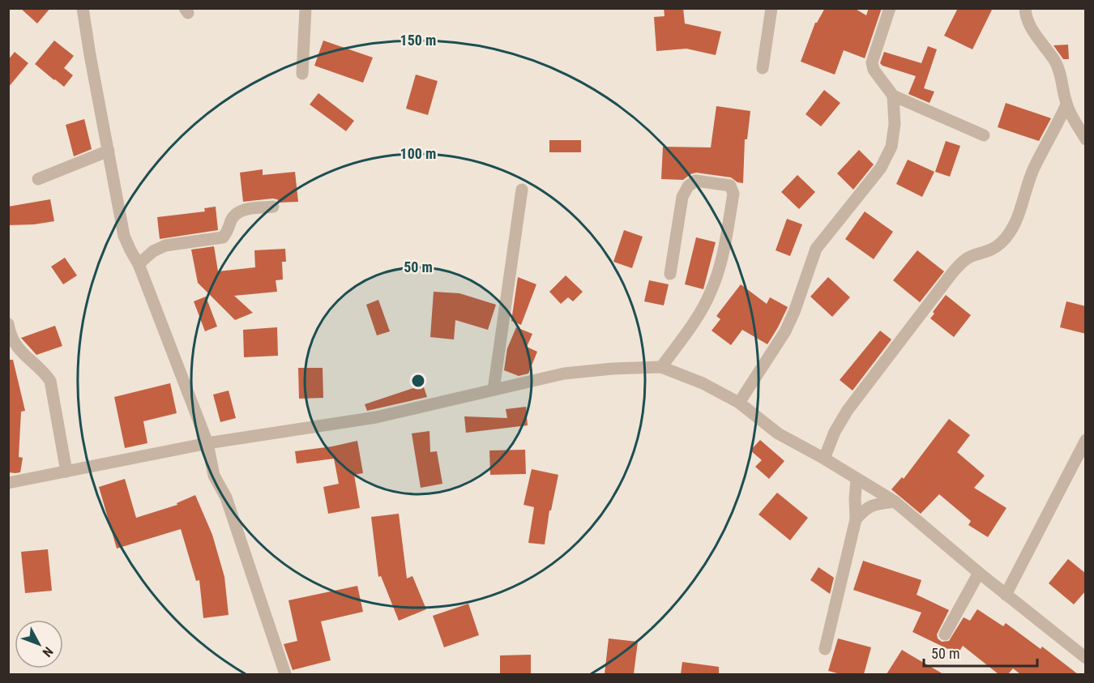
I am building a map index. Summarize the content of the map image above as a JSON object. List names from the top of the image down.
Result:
{
  "scale_bar": "50 m",
  "north": "bottom right",
  "rings": ["150 m", "100 m", "50 m"]
}
